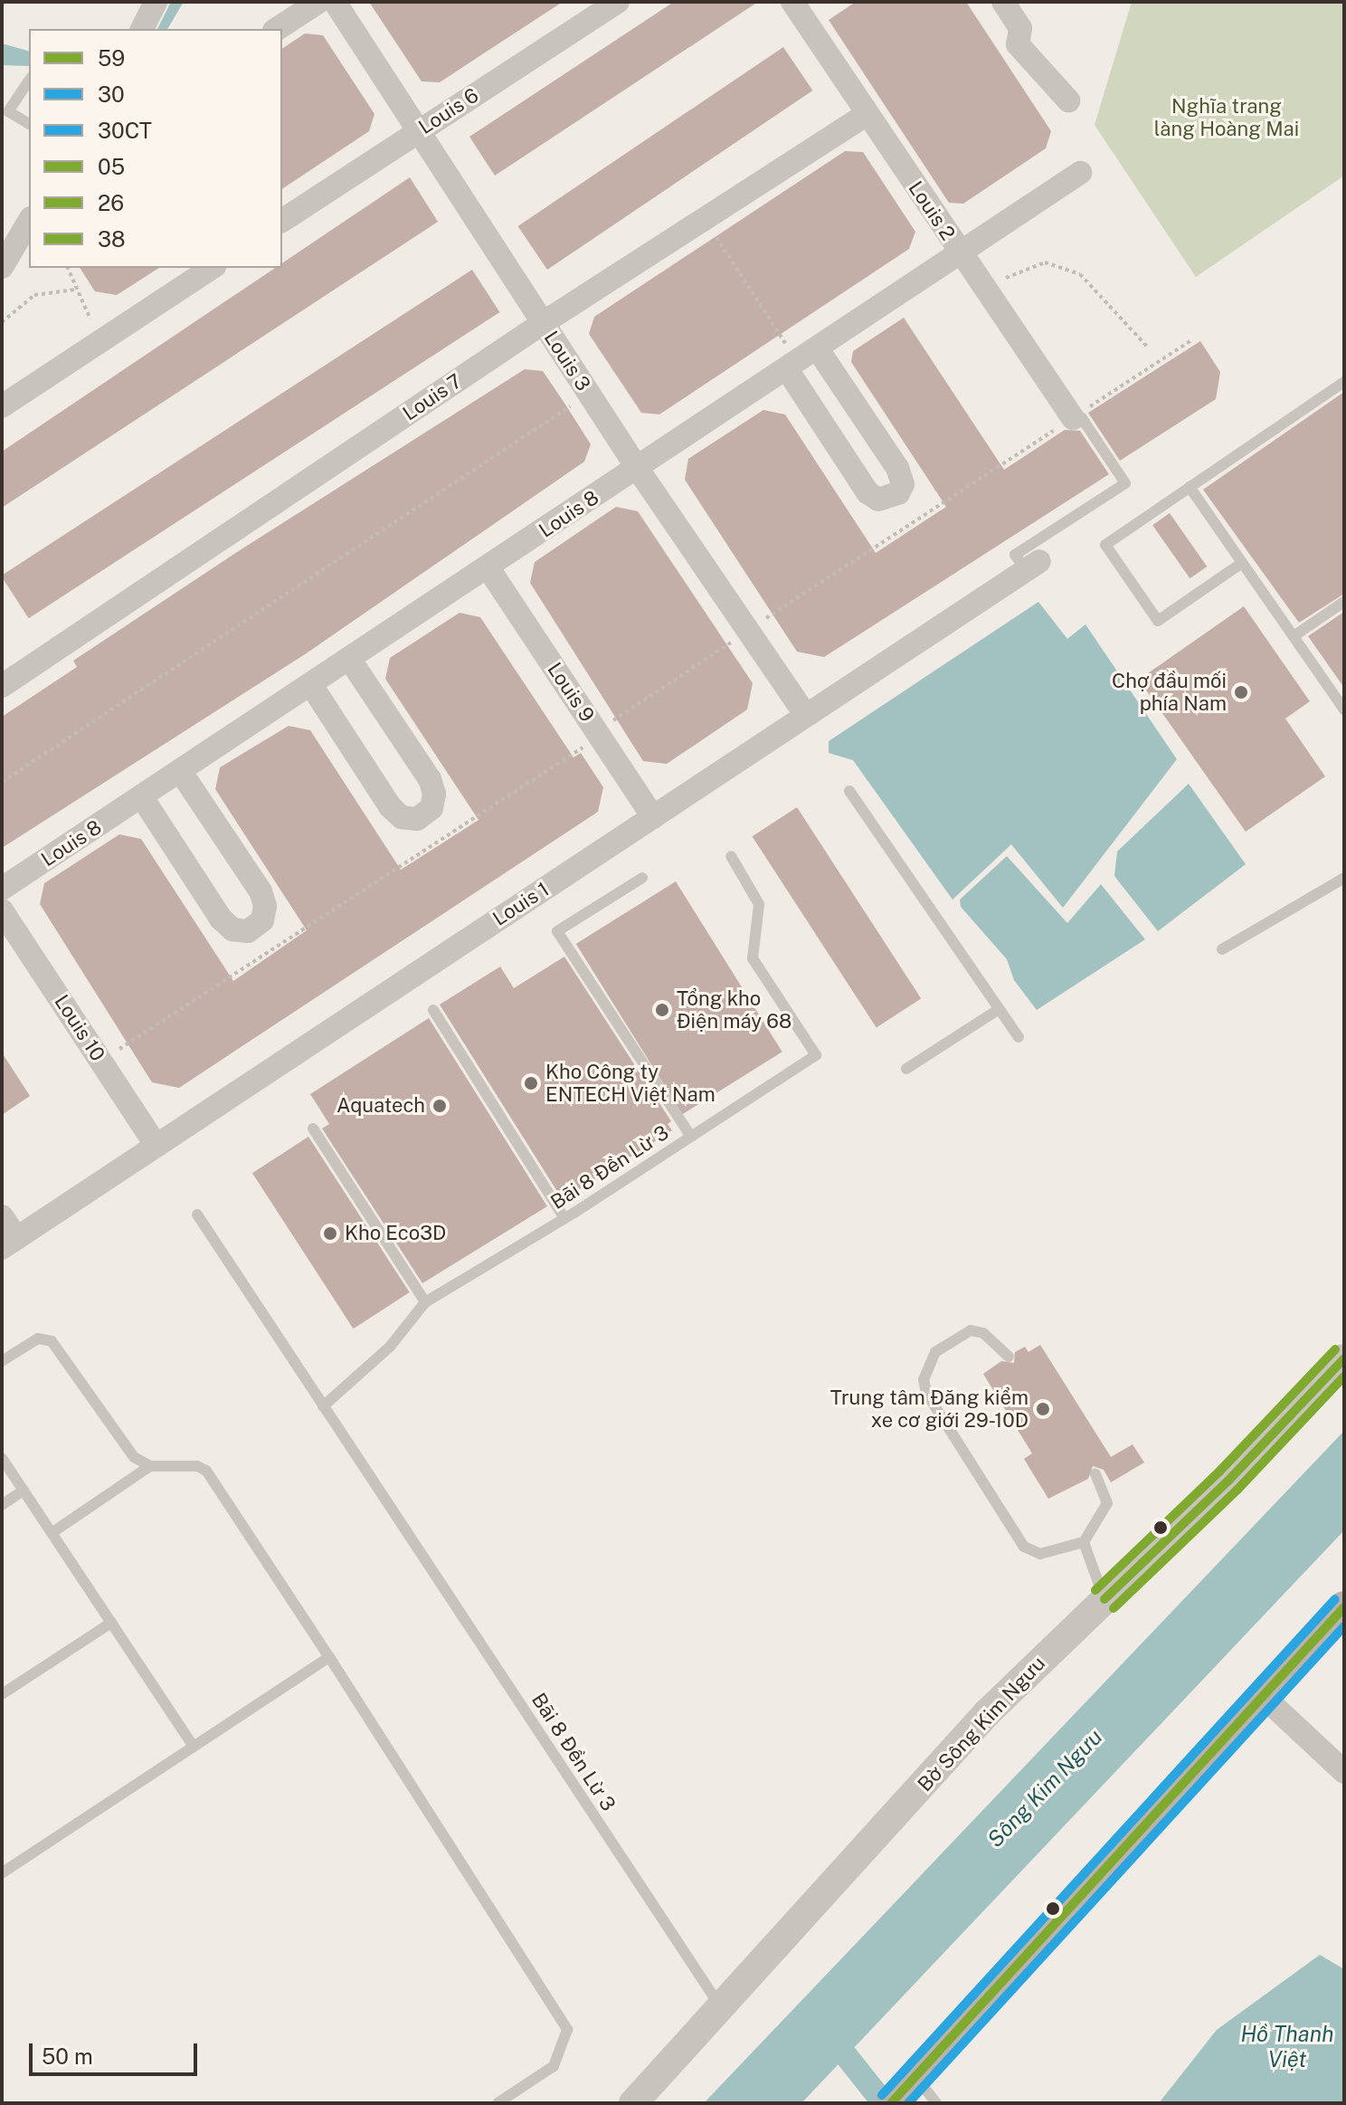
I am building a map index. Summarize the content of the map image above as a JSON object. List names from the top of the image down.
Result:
{
  "streets": {
    "street": [
      "Louis 6",
      "Louis 2",
      "Louis 3",
      "Louis 7",
      "Louis 8",
      "Louis 9",
      "Louis 1",
      "Louis 10",
      "Bờ Sông Kim Ngưu"
    ],
    "lane": ["Bãi 8 Đền Lừ 3"]
  },
  "crossings": [
    ["Louis 6", "Louis 3"],
    ["Louis 2", "Louis 7"],
    ["Louis 2", "Louis 8"],
    ["Louis 3", "Louis 7"],
    ["Louis 3", "Louis 8"],
    ["Louis 3", "Louis 1"],
    ["Louis 8", "Louis 9"],
    ["Louis 9", "Louis 1"],
    ["Louis 1", "Louis 10"],
    ["Bãi 8 Đền Lừ 3", "Bờ Sông Kim Ngưu"]
  ],
  "water": ["Sông Kim Ngưu", "Hồ Thanh Việt"],
  "parks": ["Nghĩa trang làng Hoàng Mai"],
  "places": [
    "Chợ đầu mối phía Nam",
    "Tổng kho Điện máy 68",
    "Kho Công ty ENTECH Việt Nam",
    "Aquatech",
    "Kho Eco3D",
    "Trung tâm Đăng kiểm xe cơ giới 29-10D"
  ],
  "lines": [
    "transit line 38",
    "transit line 05",
    "transit line 26",
    "transit line 30CT",
    "transit line 59",
    "transit line 30"
  ],
  "legend": [
    "59",
    "30",
    "30CT",
    "05",
    "26",
    "38"
  ],
  "scale_bar": "50 m"
}
